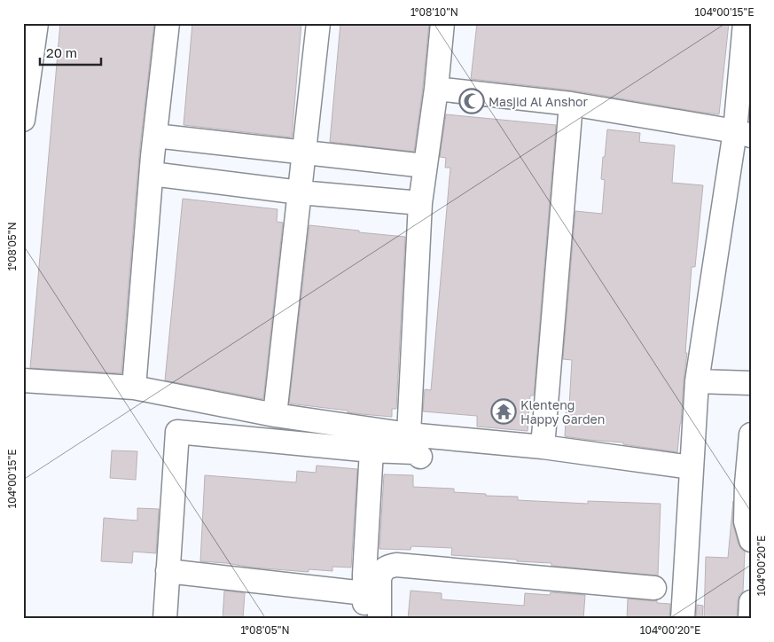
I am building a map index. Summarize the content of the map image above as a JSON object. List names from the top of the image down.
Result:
{
  "places": {
    "mosque": ["Masjid Al Anshor"],
    "temple": ["Klenteng Happy Garden"]
  },
  "scale_bar": "20 m",
  "coordinates": [
    "1°08'10\"N",
    "104°00'15\"E",
    "1°08'05\"N",
    "104°00'20\"E"
  ]
}
